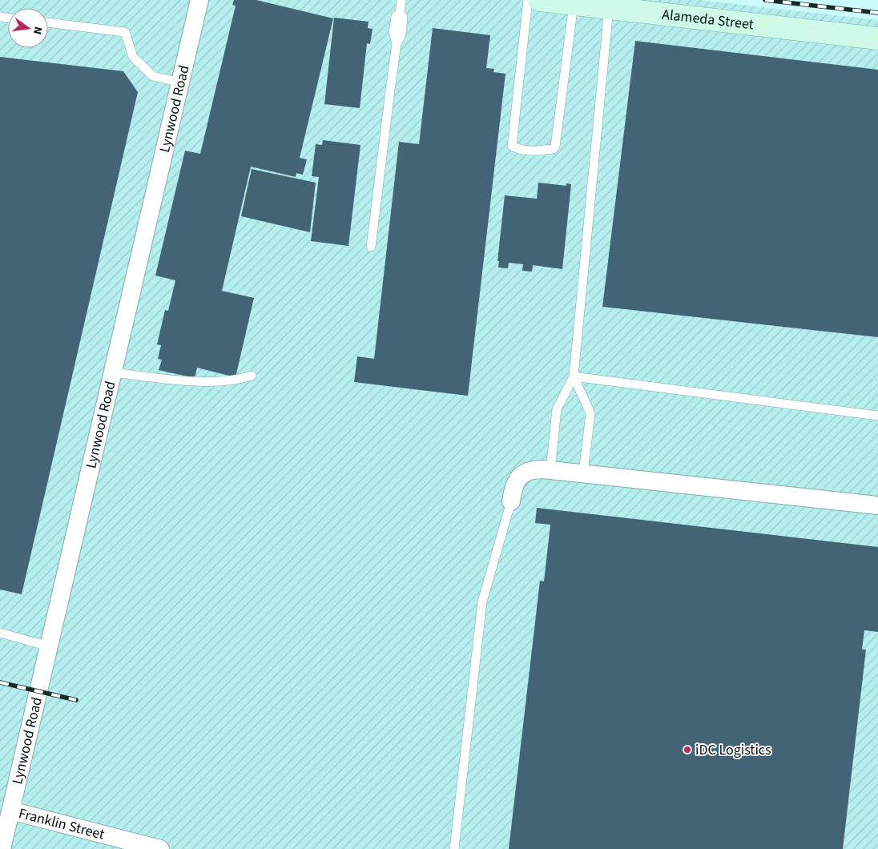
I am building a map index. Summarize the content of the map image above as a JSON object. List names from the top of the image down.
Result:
{
  "streets": {
    "street": ["Alameda Street", "Lynwood Road", "Franklin Street"]
  },
  "crossings": [
    ["Lynwood Road", "Franklin Street"]
  ],
  "places": ["iDC Logistics"],
  "north": "right"
}
